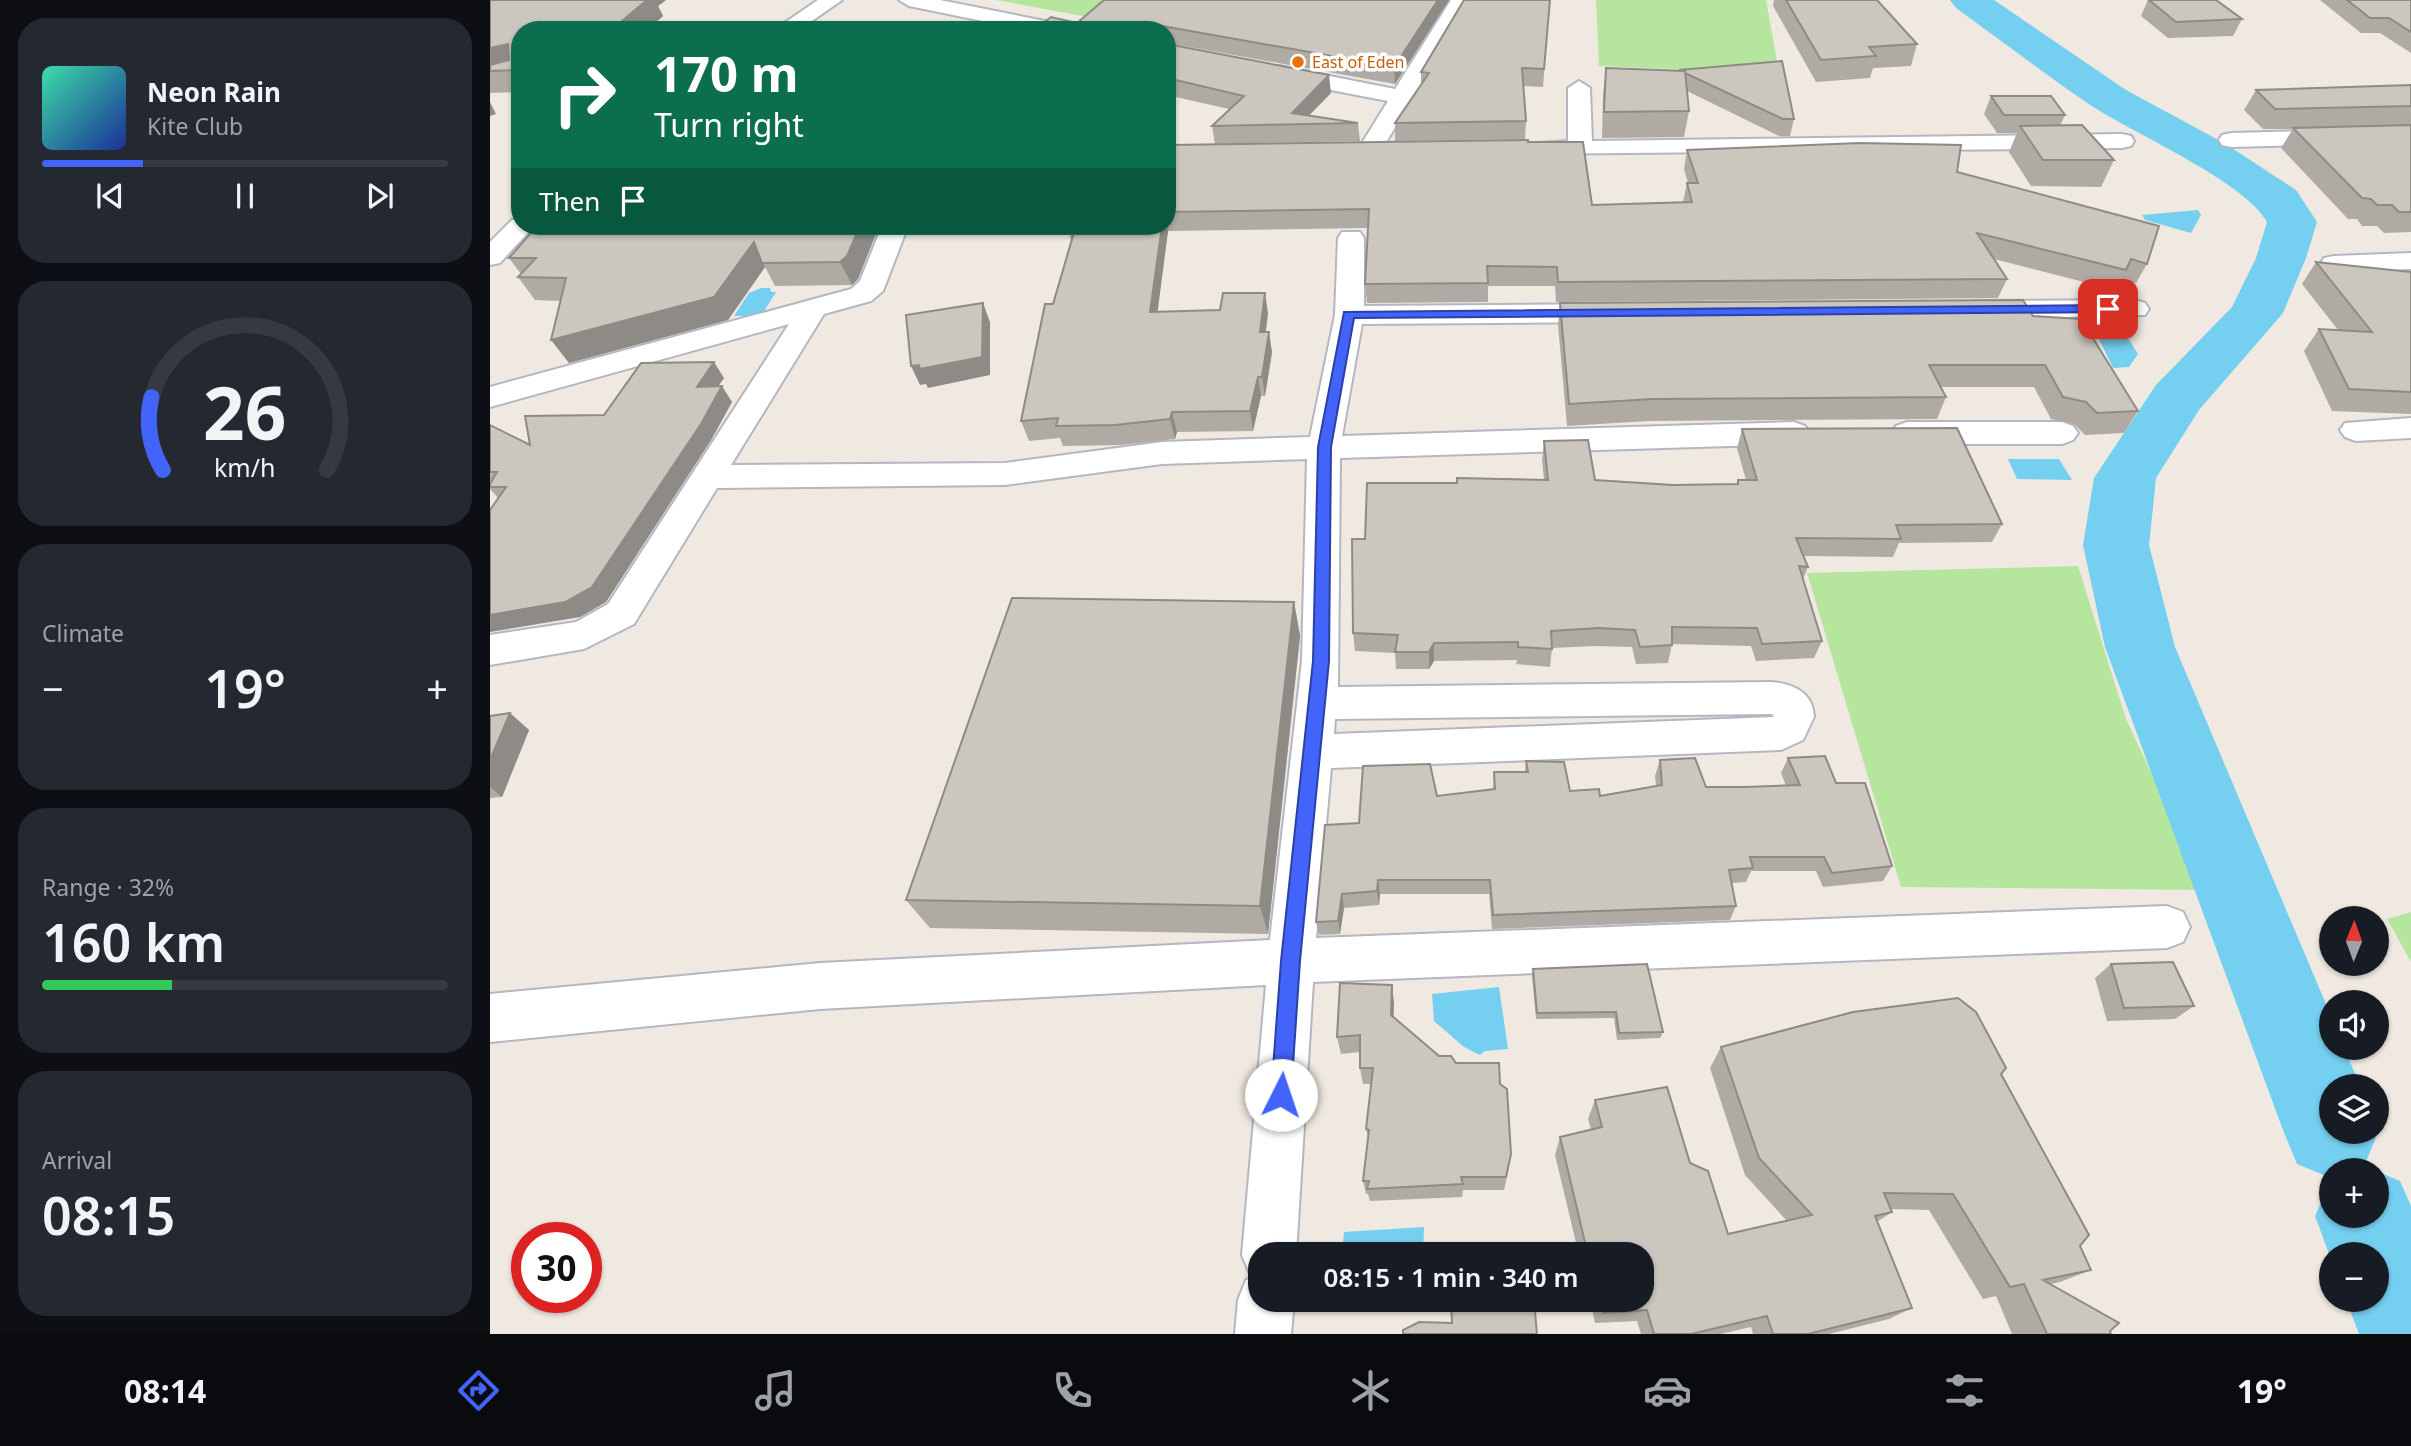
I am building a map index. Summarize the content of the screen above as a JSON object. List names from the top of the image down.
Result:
{
  "places": ["East of Eden"],
  "north": "top",
  "page": {
    "turn": ["170 m", "Turn right"],
    "song": ["Neon Rain", "Kite Club"],
    "then": "Then",
    "tile": [
      "Climate",
      ["Range · 32%", "160 km"],
      ["Arrival", "08:15"]
    ],
    "heat": ["−", "19°", "+"],
    "map_buttons": ["+", "−"],
    "limit": "30",
    "trip": "08:15 · 1 min · 340 m",
    "tabs": ["08:14", "19°"],
    "gauge": ["26", "km/h"]
  }
}
